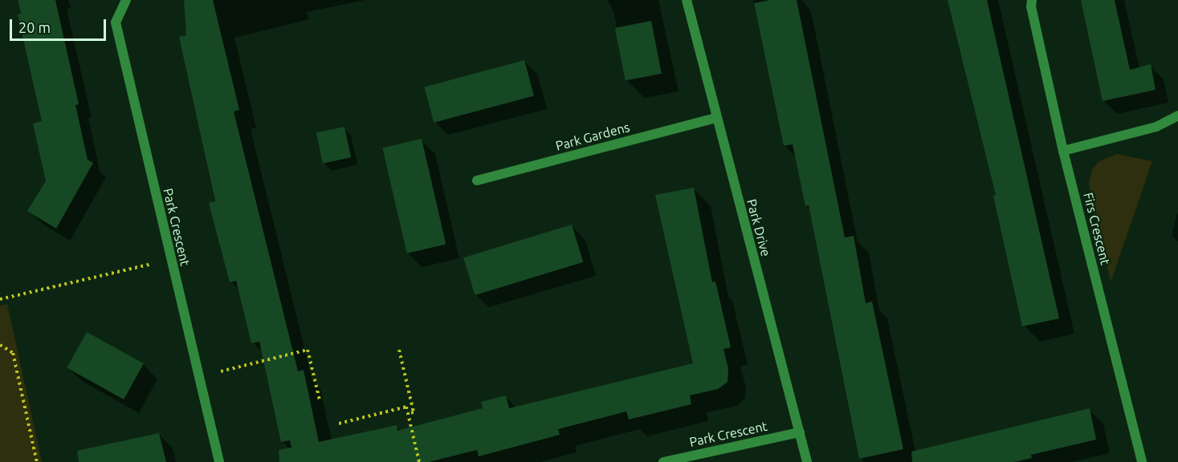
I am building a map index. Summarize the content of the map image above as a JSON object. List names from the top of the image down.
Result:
{
  "streets": {
    "street": [
      "Park Gardens",
      "Park Crescent",
      "Park Drive",
      "Firs Crescent"
    ]
  },
  "crossings": [
    ["Park Gardens", "Park Drive"],
    ["Park Crescent", "Park Drive"]
  ],
  "scale_bar": "20 m"
}
